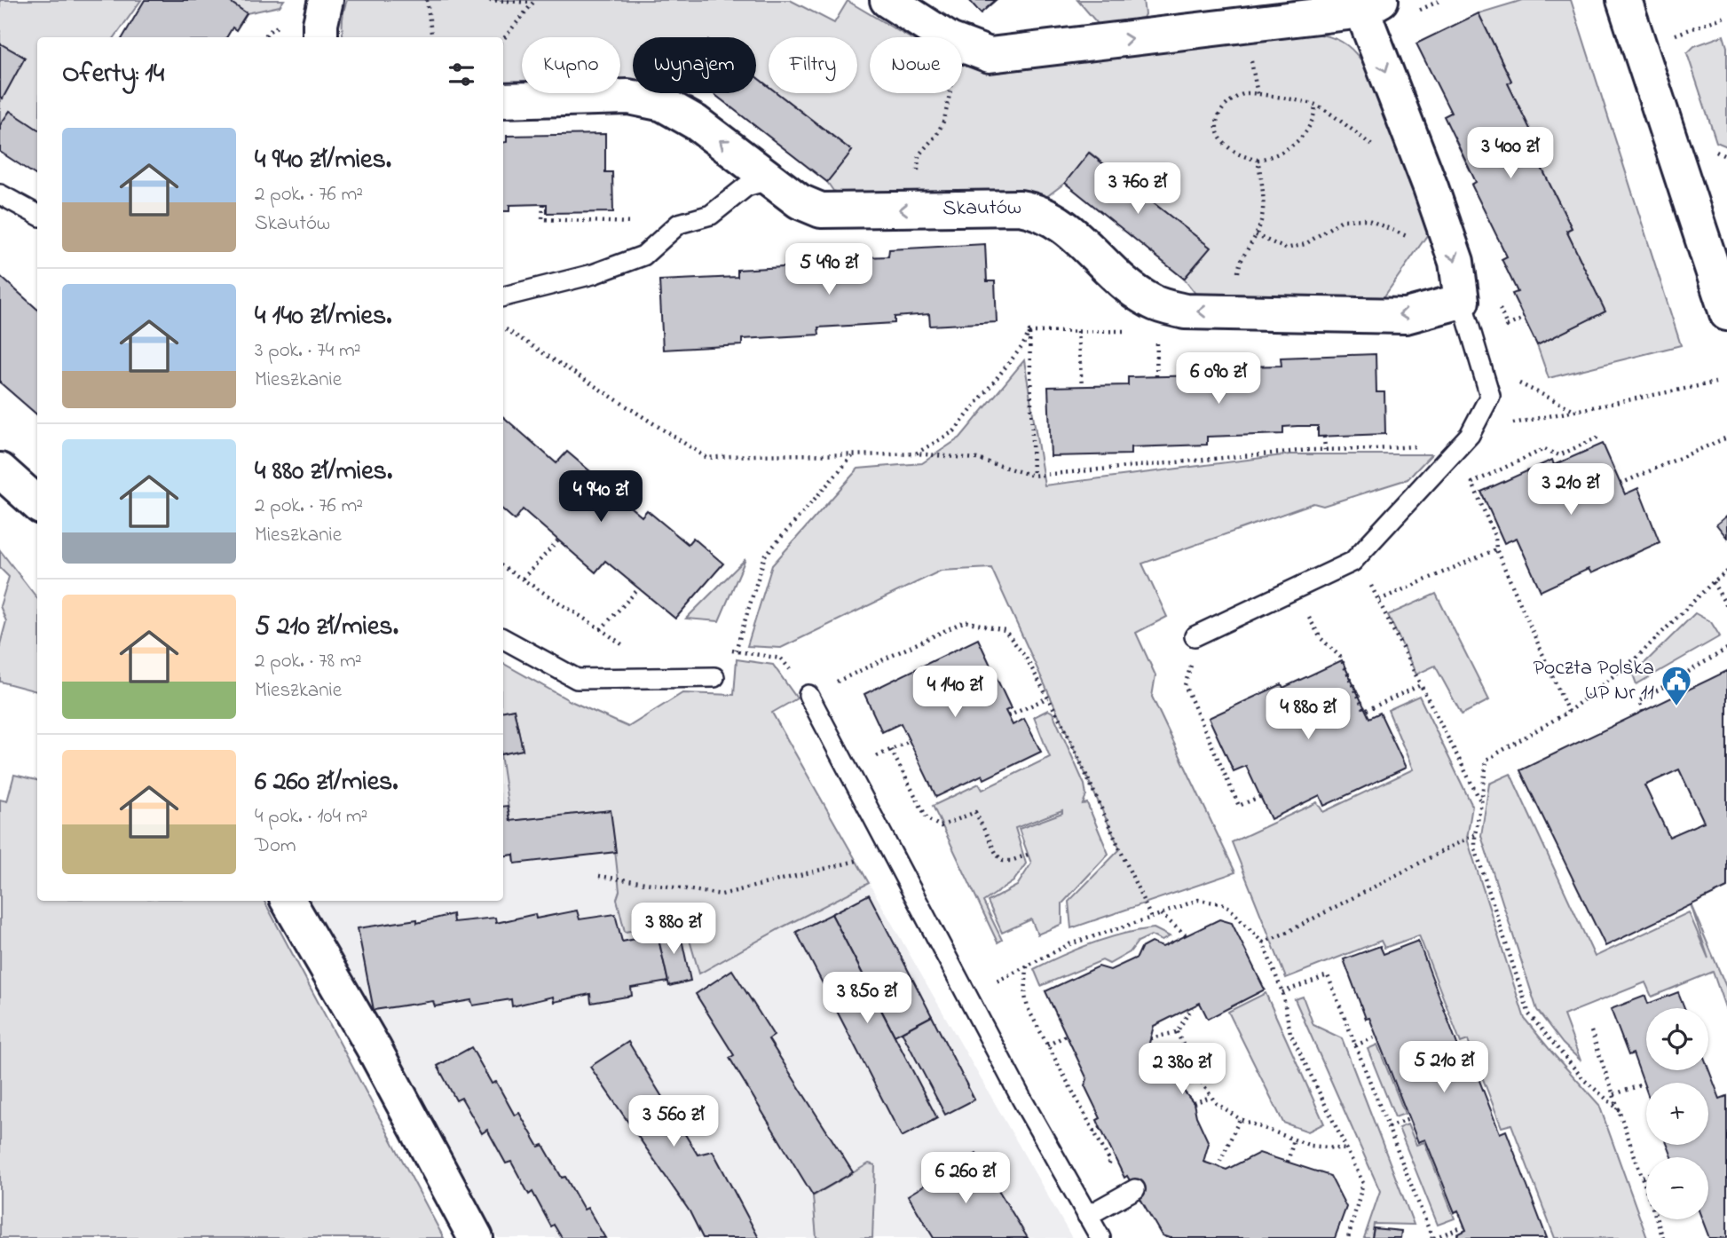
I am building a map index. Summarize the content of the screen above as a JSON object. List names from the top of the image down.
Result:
{
  "streets": {
    "street": ["Skautów"]
  },
  "places": {
    "public building": ["Poczta Polska UP Nr 11"]
  },
  "page": {
    "chip": [
      "Kupno",
      "Wynajem",
      "Filtry",
      "Nowe"
    ],
    "heading": "Oferty: 14",
    "list": [
      {
        "name": "4 940 zł/mies.",
        "note": "2 pok. · 76 m² · Skautów"
      },
      {
        "name": "4 140 zł/mies.",
        "note": "3 pok. · 74 m² · Mieszkanie"
      },
      {
        "name": "4 880 zł/mies.",
        "note": "2 pok. · 76 m² · Mieszkanie"
      },
      {
        "name": "5 210 zł/mies.",
        "note": "2 pok. · 78 m² · Mieszkanie"
      },
      {
        "name": "6 260 zł/mies.",
        "note": "4 pok. · 104 m² · Dom"
      }
    ],
    "price": [
      "3 400 zł",
      "3 760 zł",
      "5 490 zł",
      "6 090 zł",
      "3 210 zł",
      "4 940 zł",
      "4 140 zł",
      "4 880 zł",
      "3 880 zł",
      "3 850 zł",
      "5 210 zł",
      "2 380 zł",
      "3 560 zł",
      "6 260 zł"
    ],
    "map_buttons": ["+", "−"]
  }
}
